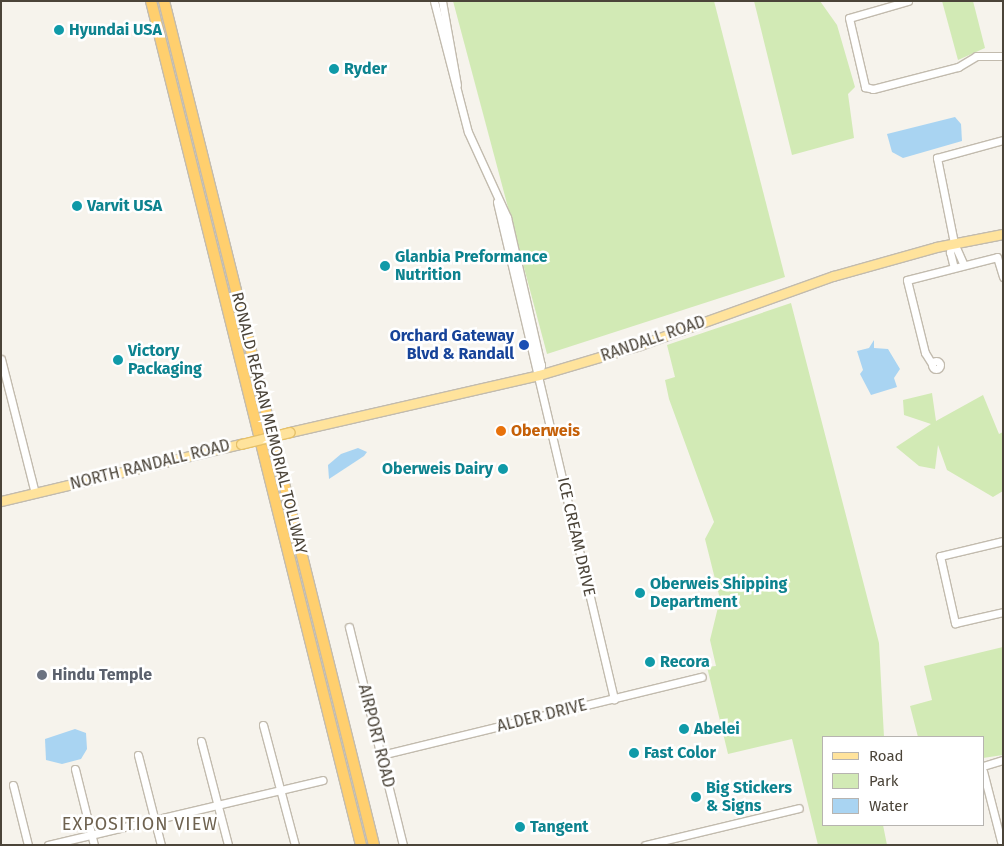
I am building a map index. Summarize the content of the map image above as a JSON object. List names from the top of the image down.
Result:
{
  "streets": {
    "highway": ["RONALD REAGAN MEMORIAL TOLLWAY"],
    "main road": ["RANDALL ROAD", "NORTH RANDALL ROAD"],
    "street": ["ICE CREAM DRIVE", "ALDER DRIVE", "AIRPORT ROAD"]
  },
  "crossings": [
    ["RANDALL ROAD", "NORTH RANDALL ROAD"],
    ["RANDALL ROAD", "ICE CREAM DRIVE"],
    ["ICE CREAM DRIVE", "ALDER DRIVE"],
    ["ALDER DRIVE", "AIRPORT ROAD"]
  ],
  "districts": ["EXPOSITION VIEW"],
  "places": [
    "Hyundai USA",
    "Ryder",
    "Varvit USA",
    "Glanbia Preformance Nutrition",
    "Orchard Gateway Blvd & Randall",
    "Victory Packaging",
    "Oberweis",
    "Oberweis Dairy",
    "Oberweis Shipping Department",
    "Recora",
    "Hindu Temple",
    "Abelei",
    "Fast Color",
    "Big Stickers & Signs",
    "Tangent"
  ],
  "legend": ["Road", "Park", "Water"]
}
